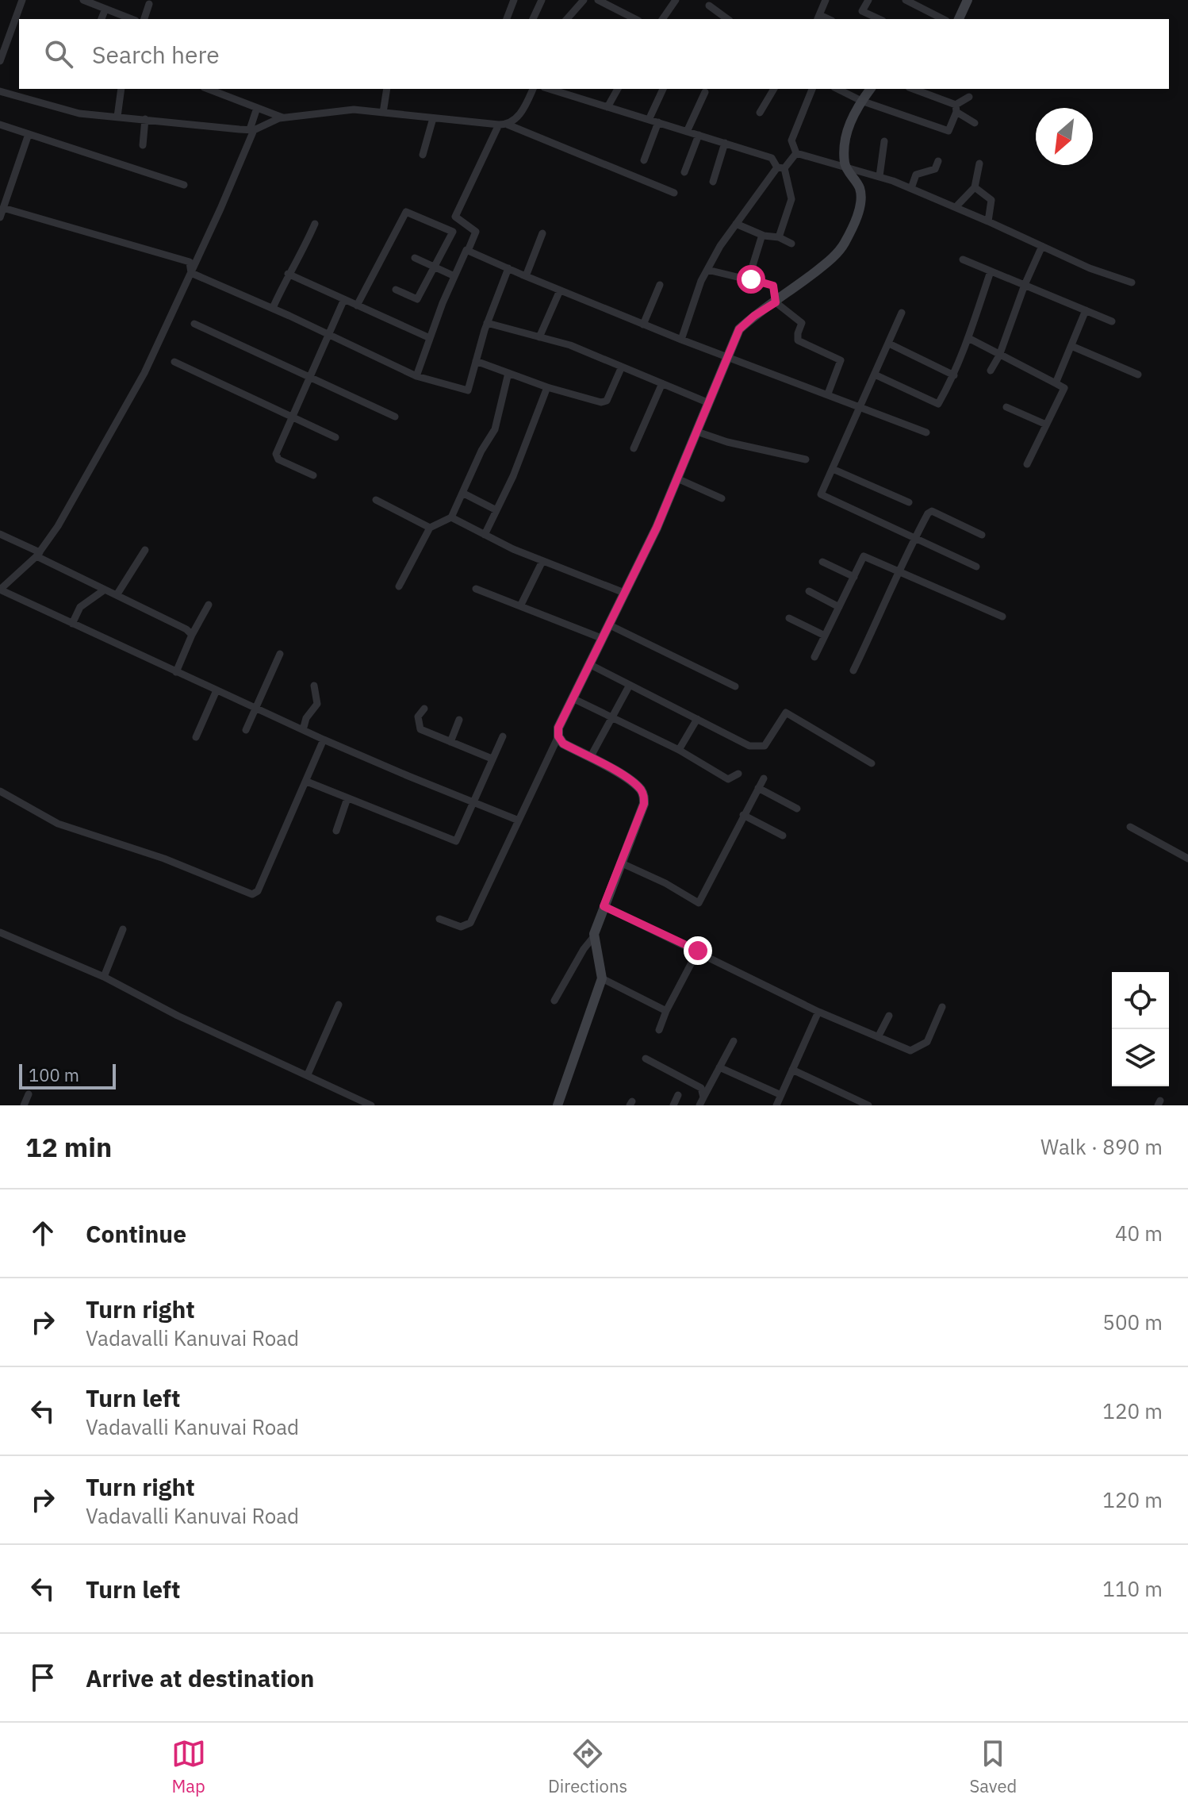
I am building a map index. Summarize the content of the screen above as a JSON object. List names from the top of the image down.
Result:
{
  "scale_bar": "100 m",
  "north": "bottom left",
  "page": {
    "search": "Search here",
    "scale": "100 m",
    "heading": ["12 min", "Walk · 890 m"],
    "list": [
      ["Continue", "40 m"],
      ["Turn right", "Vadavalli Kanuvai Road", "500 m"],
      ["Turn left", "Vadavalli Kanuvai Road", "120 m"],
      ["Turn right", "Vadavalli Kanuvai Road", "120 m"],
      ["Turn left", "110 m"],
      "Arrive at destination"
    ],
    "nav": ["Map", "Directions", "Saved"]
  }
}
